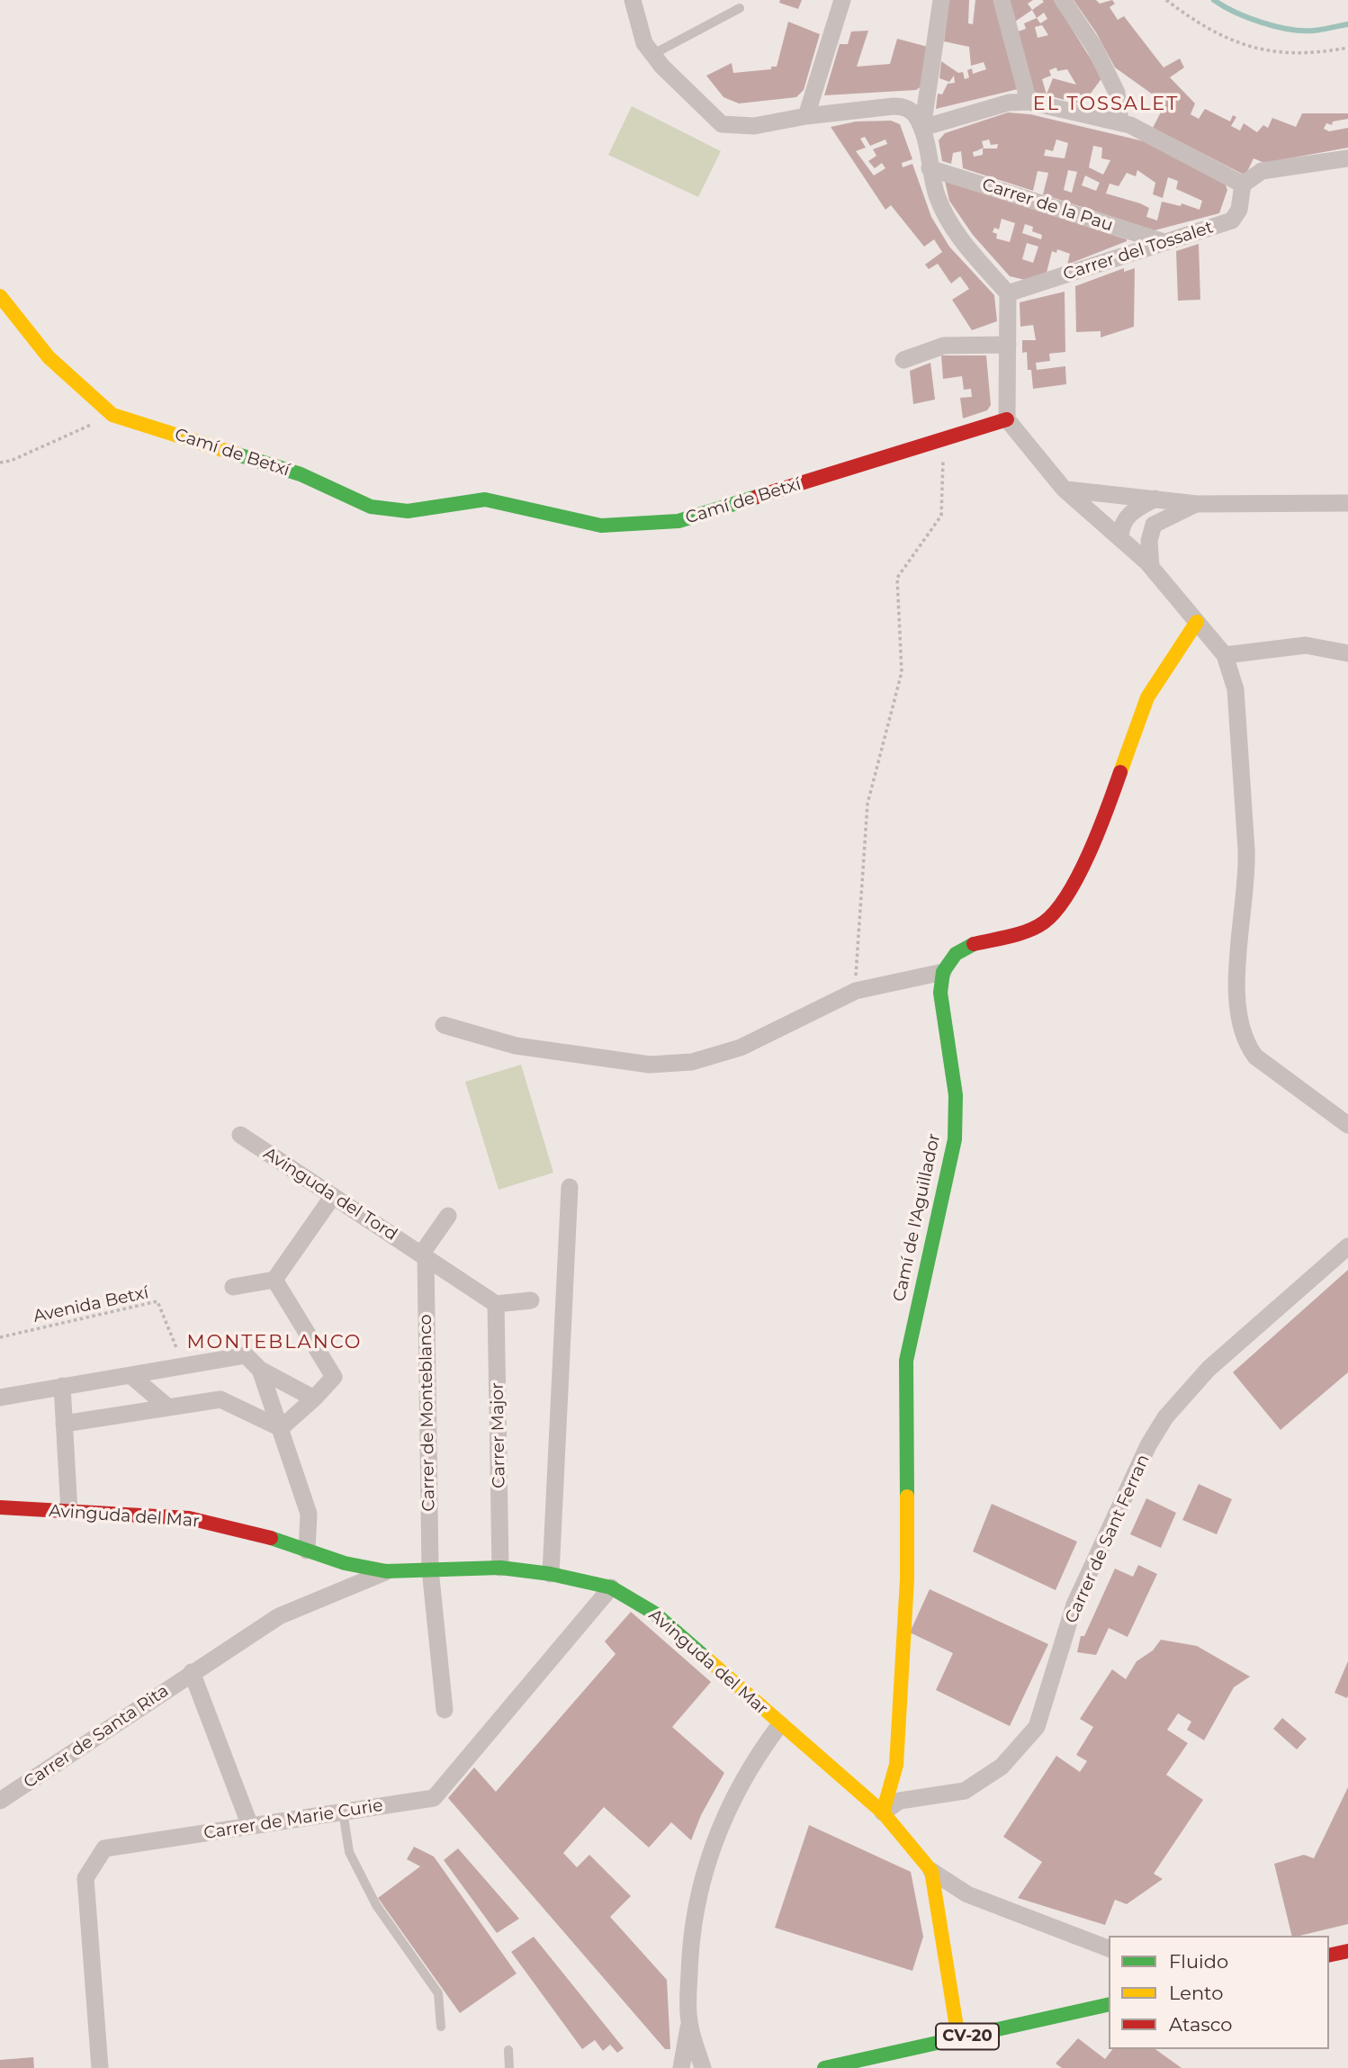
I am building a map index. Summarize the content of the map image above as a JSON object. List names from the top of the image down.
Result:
{
  "streets": {
    "street": [
      "Carrer de la Pau",
      "Carrer del Tossalet",
      "Camí de Betxí",
      "Avinguda del Tord",
      "Camí de l'Aguillador",
      "Carrer de Monteblanco",
      "Carrer Major",
      "Avinguda del Mar",
      "Carrer de Sant Ferran",
      "Carrer de Santa Rita",
      "Carrer de Marie Curie",
      "CV-20"
    ],
    "path": ["Avenida Betxí"]
  },
  "crossings": [
    ["Carrer de la Pau", "Carrer del Tossalet"],
    ["Avinguda del Tord", "Carrer de Monteblanco"],
    ["Camí de l'Aguillador", "Avinguda del Mar"],
    ["Camí de l'Aguillador", "Carrer de Sant Ferran"],
    ["Carrer de Monteblanco", "Avinguda del Mar"],
    ["Carrer Major", "Avinguda del Mar"],
    ["Avinguda del Mar", "Carrer de Sant Ferran"],
    ["Avinguda del Mar", "Carrer de Santa Rita"],
    ["Avinguda del Mar", "Carrer de Marie Curie"],
    ["Avinguda del Mar", "CV-20"]
  ],
  "districts": ["EL TOSSALET", "MONTEBLANCO"],
  "legend": ["Fluido", "Lento", "Atasco"]
}
